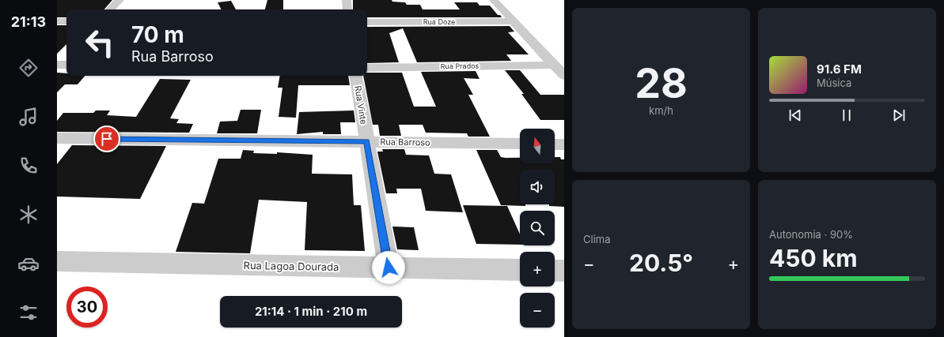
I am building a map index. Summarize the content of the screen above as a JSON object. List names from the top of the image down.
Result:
{
  "streets": {
    "street": [
      "Rua Doze",
      "Rua Prados",
      "Rua Vinte",
      "Rua Barroso",
      "Rua Lagoa Dourada"
    ]
  },
  "crossings": [
    ["Rua Vinte", "Rua Barroso"],
    ["Rua Vinte", "Rua Lagoa Dourada"]
  ],
  "north": "top",
  "page": {
    "tabs": "21:13",
    "tile": [
      ["28", "km/h"],
      "Clima",
      ["Autonomia · 90%", "450 km"]
    ],
    "turn": ["70 m", "Rua Barroso"],
    "song": ["91.6 FM", "Música"],
    "map_buttons": ["+", "−"],
    "heat": ["−", "20.5°", "+"],
    "limit": "30",
    "trip": "21:14 · 1 min · 210 m"
  }
}
